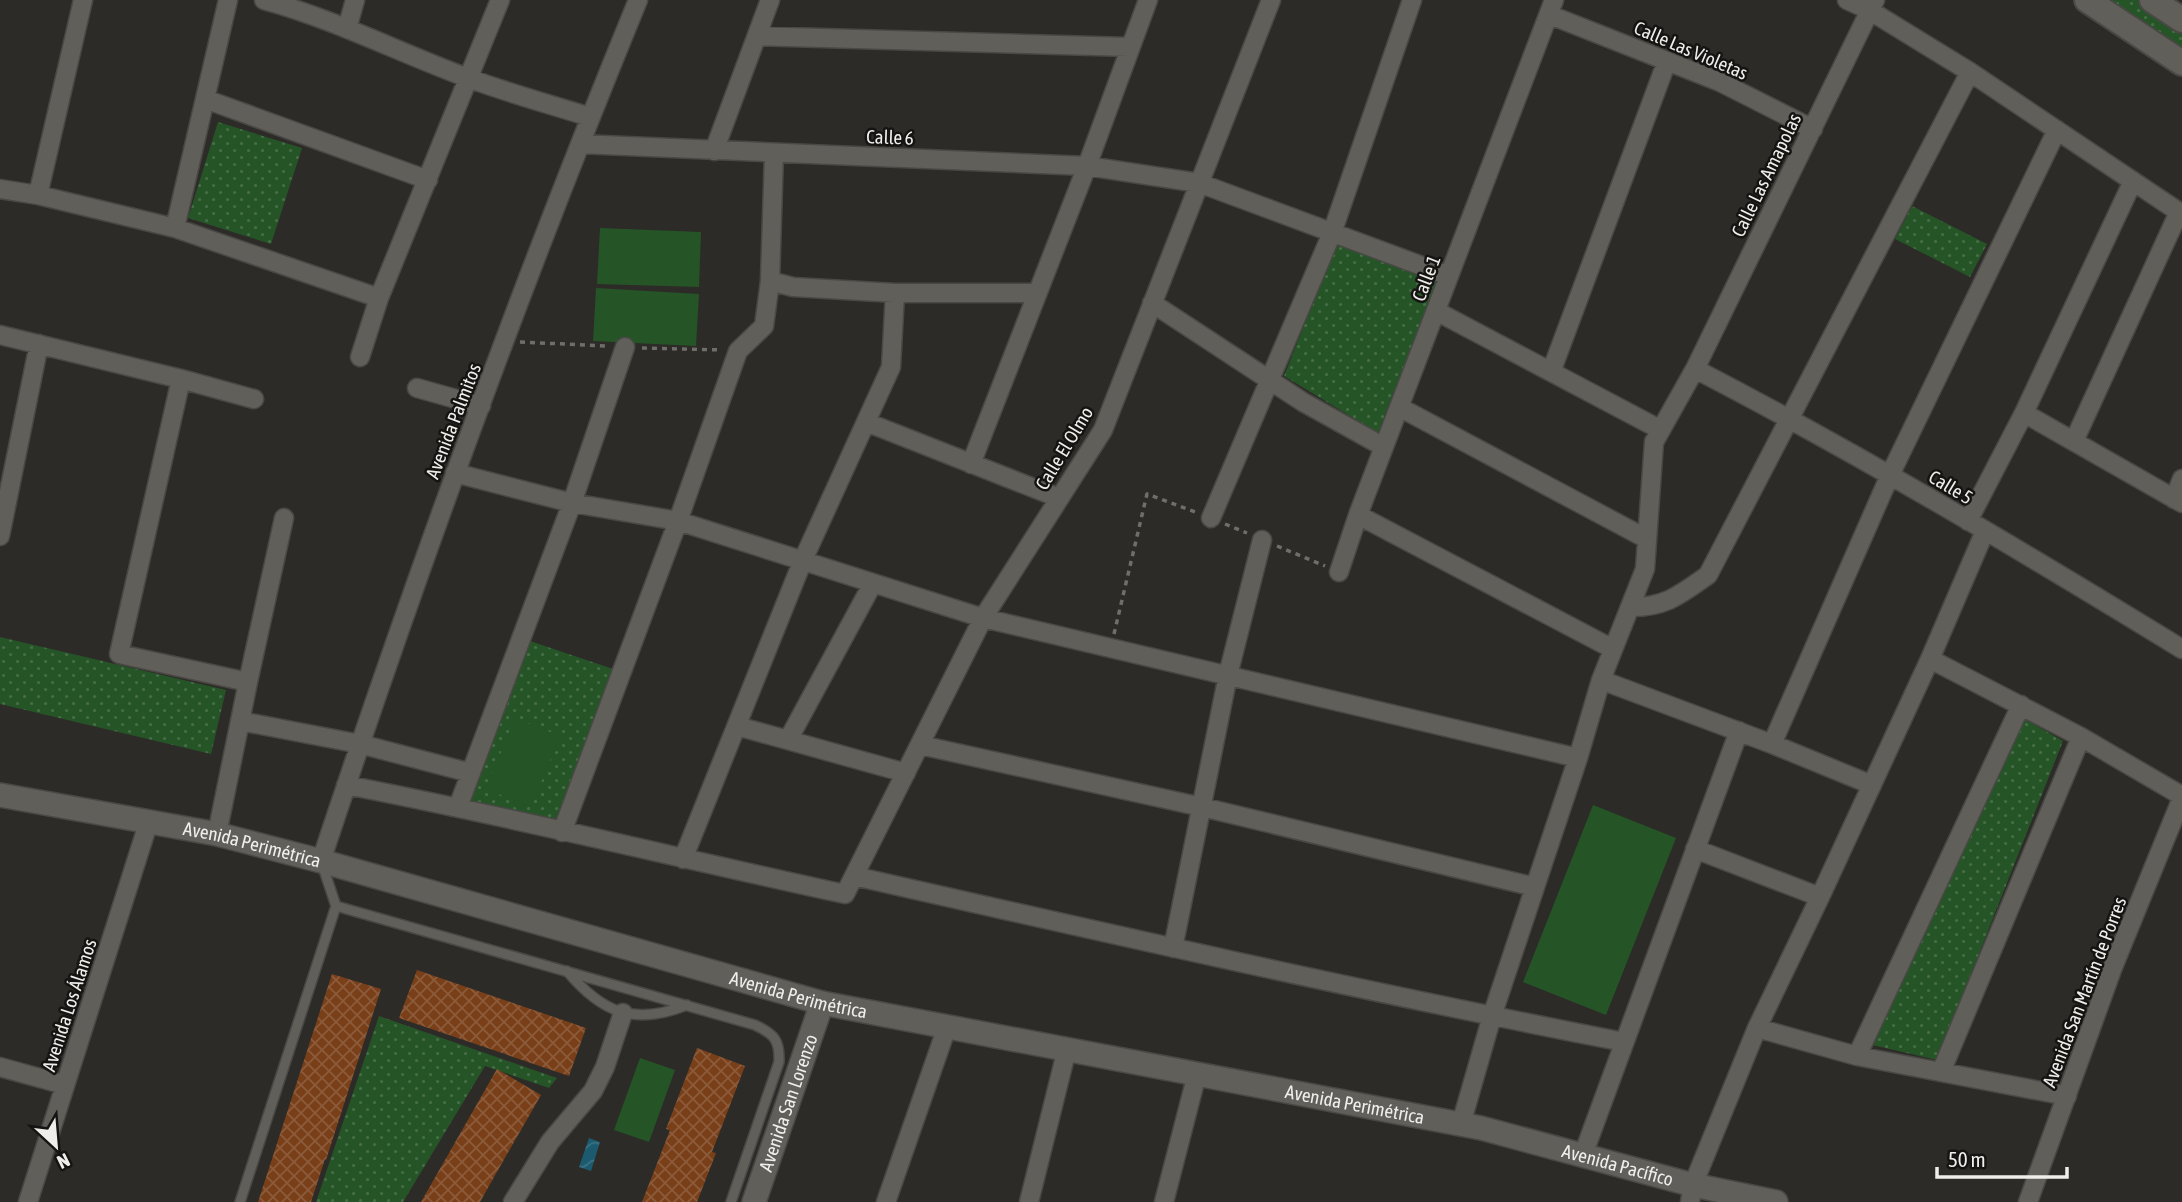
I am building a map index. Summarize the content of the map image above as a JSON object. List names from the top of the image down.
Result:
{
  "streets": {
    "street": [
      "Calle Las Violetas",
      "Calle 6",
      "Calle Las Amapolas",
      "Calle 1",
      "Avenida Palmitos",
      "Calle El Olmo",
      "Calle 5",
      "Avenida Perimétrica",
      "Avenida San Martín de Porres",
      "Avenida Los Álamos",
      "Avenida San Lorenzo",
      "Avenida Pacífico"
    ]
  },
  "crossings": [
    ["Calle Las Violetas", "Calle Las Amapolas"],
    ["Calle Las Violetas", "Calle 1"],
    ["Calle 6", "Calle 1"],
    ["Calle 6", "Avenida Palmitos"],
    ["Calle 6", "Calle El Olmo"],
    ["Calle Las Amapolas", "Calle 5"],
    ["Calle Las Amapolas", "Avenida Perimétrica"],
    ["Calle Las Amapolas", "Avenida Pacífico"],
    ["Avenida Palmitos", "Avenida Perimétrica"],
    ["Avenida Perimétrica", "Avenida Los Álamos"],
    ["Avenida Perimétrica", "Avenida San Lorenzo"],
    ["Avenida Perimétrica", "Avenida Pacífico"]
  ],
  "scale_bar": "50 m",
  "north": "bottom right"
}
